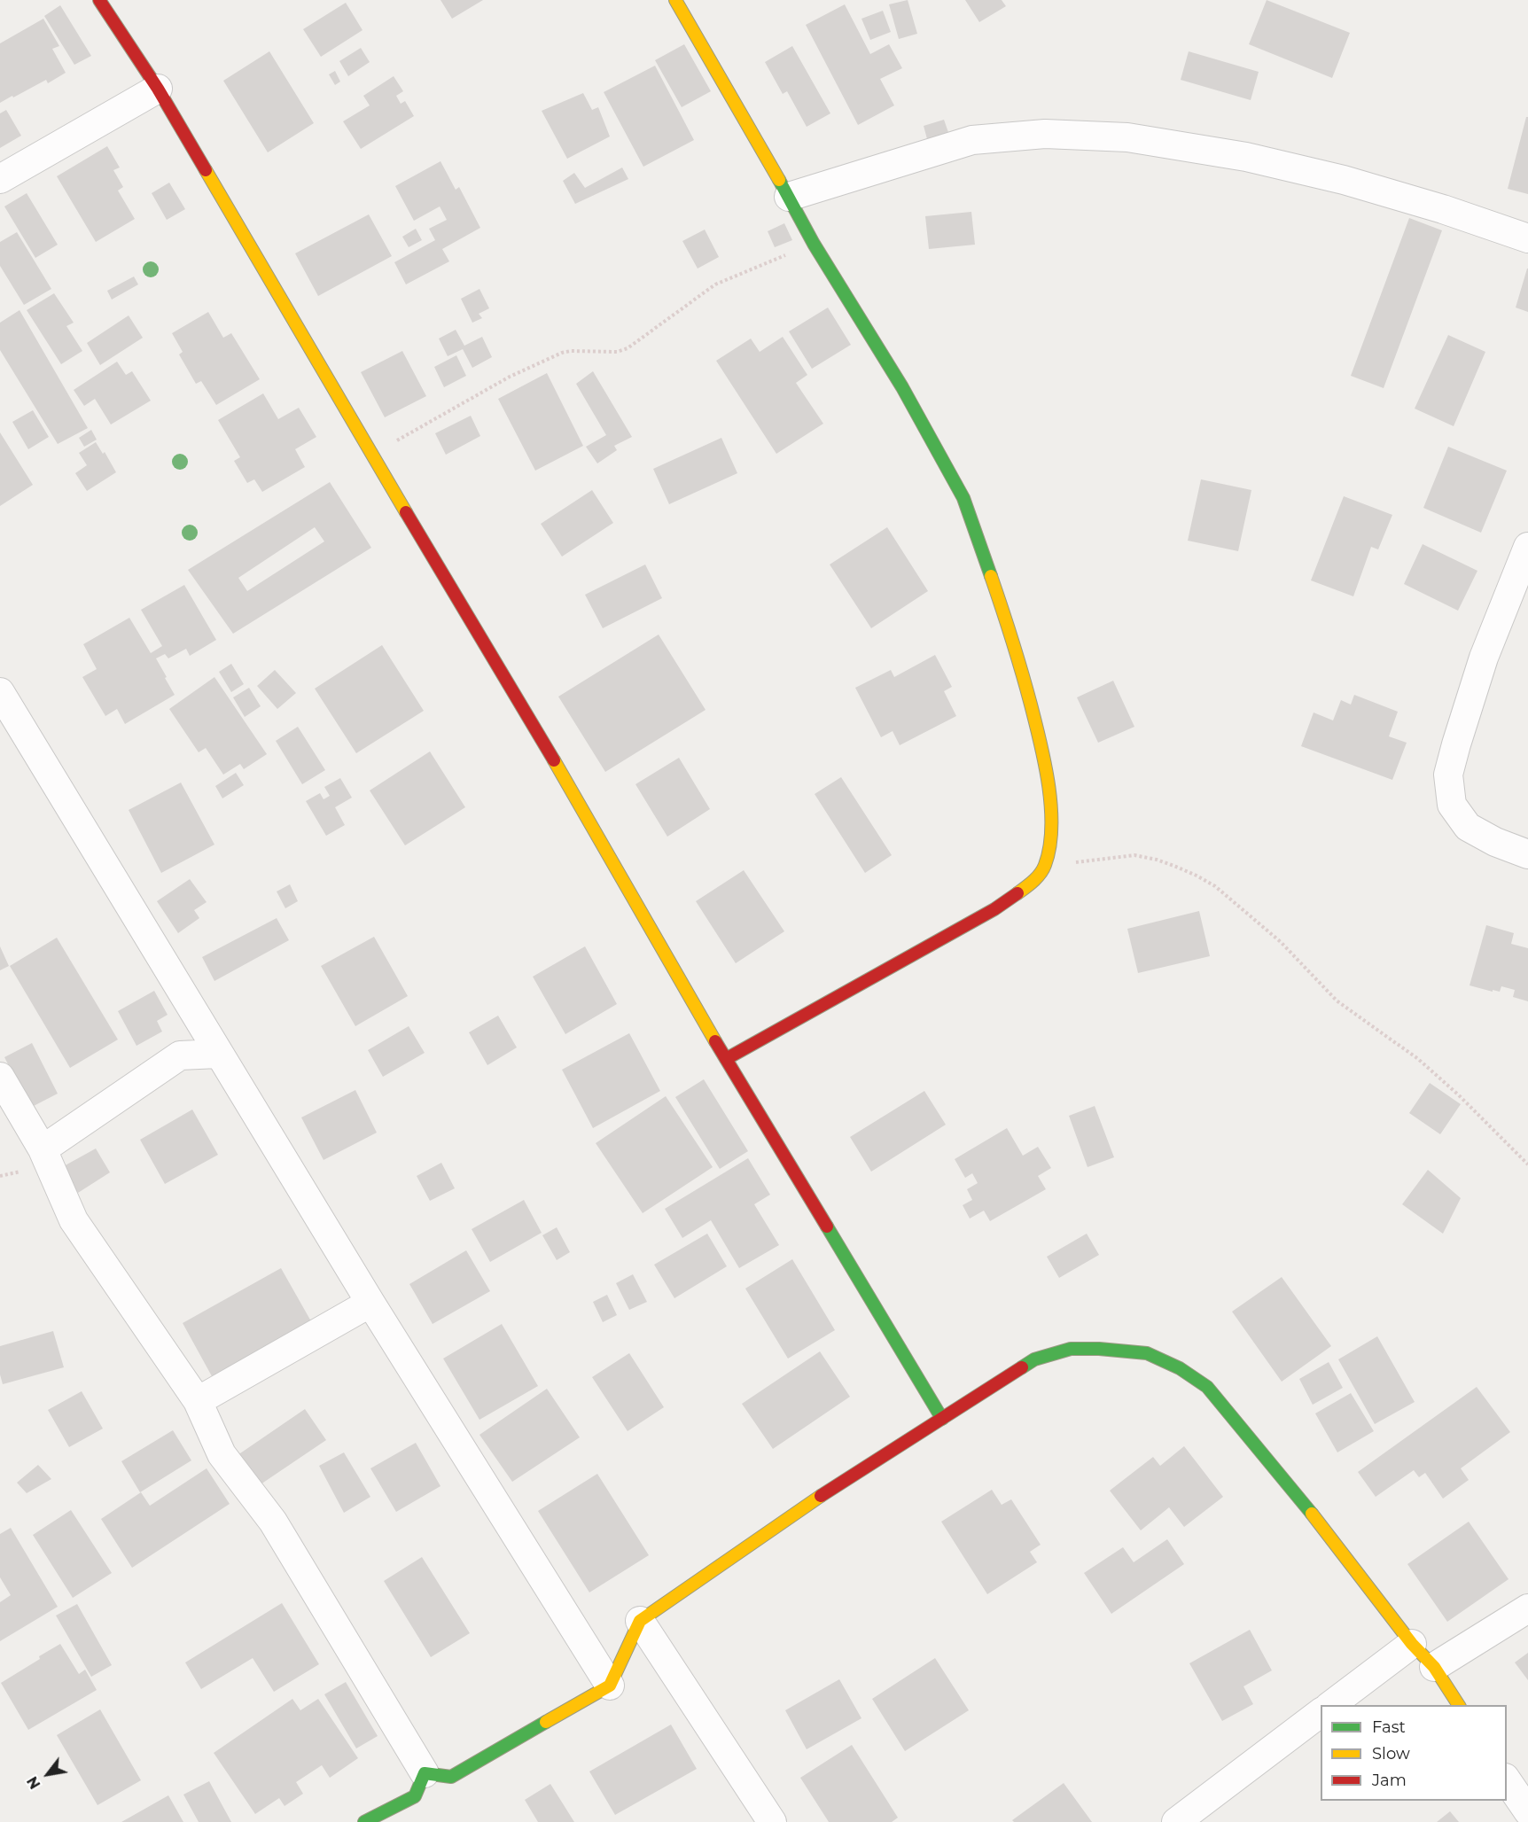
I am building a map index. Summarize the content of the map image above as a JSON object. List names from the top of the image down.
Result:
{
  "legend": ["Fast", "Slow", "Jam"],
  "north": "bottom left"
}
